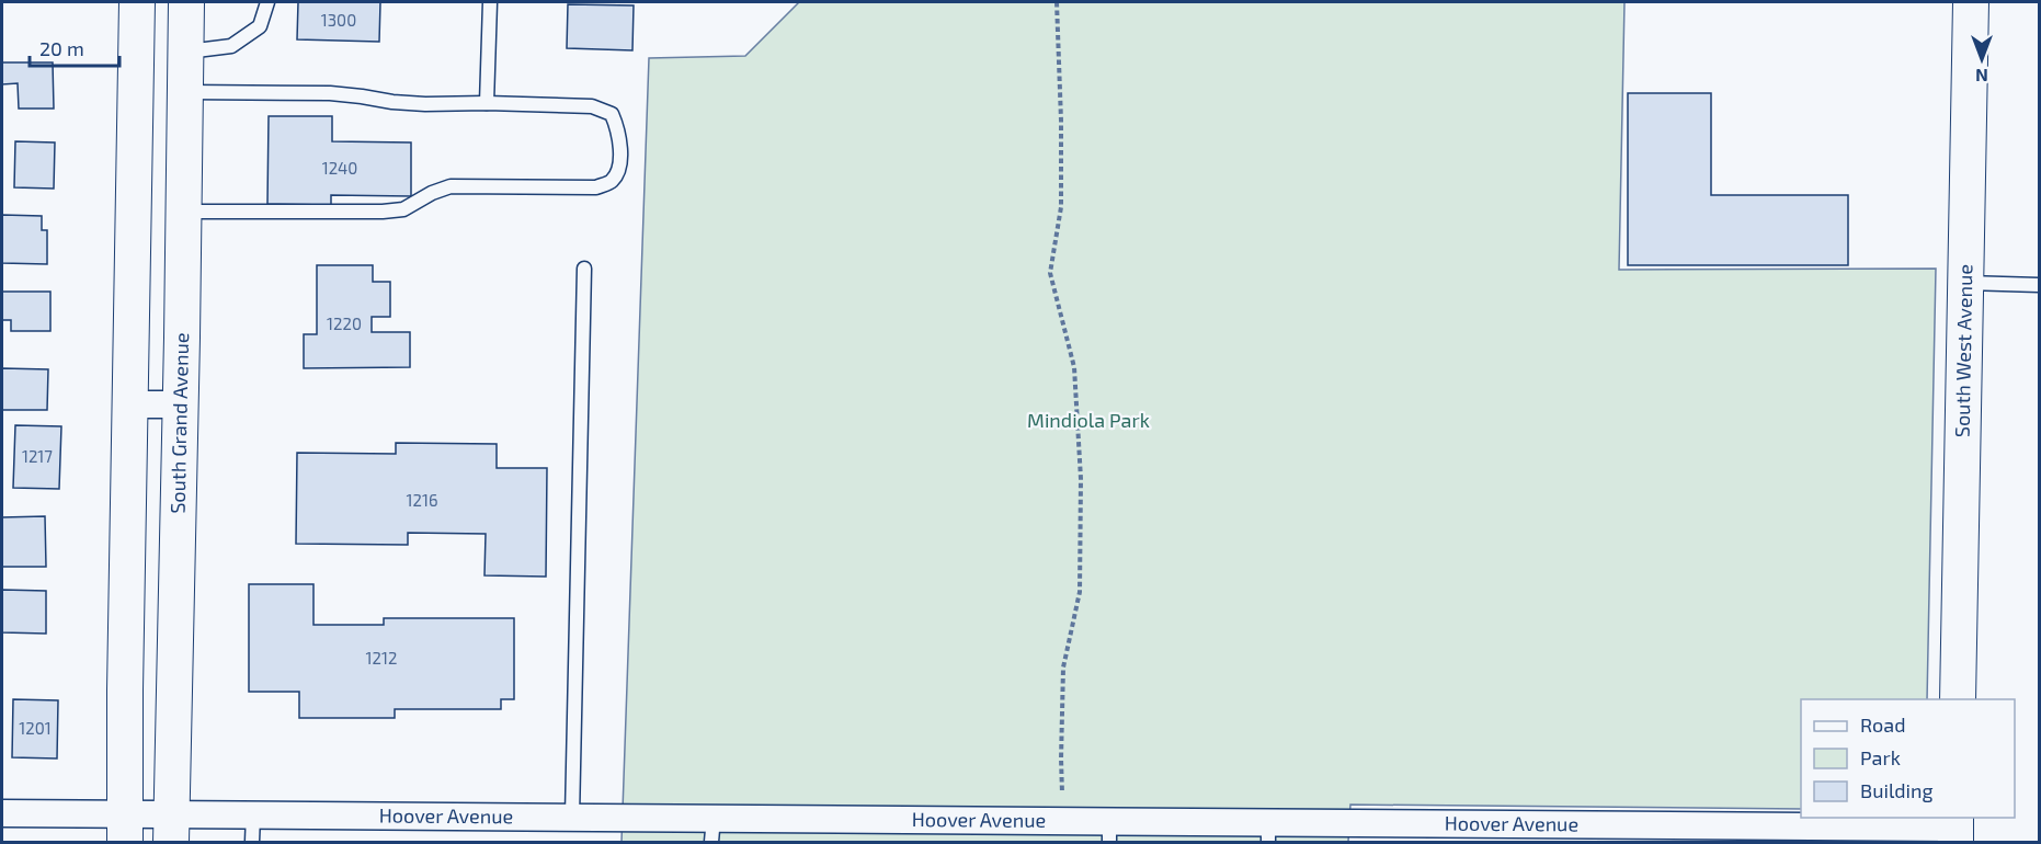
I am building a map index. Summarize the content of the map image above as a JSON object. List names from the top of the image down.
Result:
{
  "streets": {
    "street": ["South West Avenue", "South Grand Avenue", "Hoover Avenue"]
  },
  "crossings": [
    ["South Grand Avenue", "Hoover Avenue"]
  ],
  "parks": ["Mindiola Park"],
  "house_numbers": [
    "1300",
    "1240",
    "1220",
    "1217",
    "1216",
    "1212",
    "1201"
  ],
  "legend": ["Road", "Park", "Building"],
  "scale_bar": "20 m",
  "north": "bottom"
}
